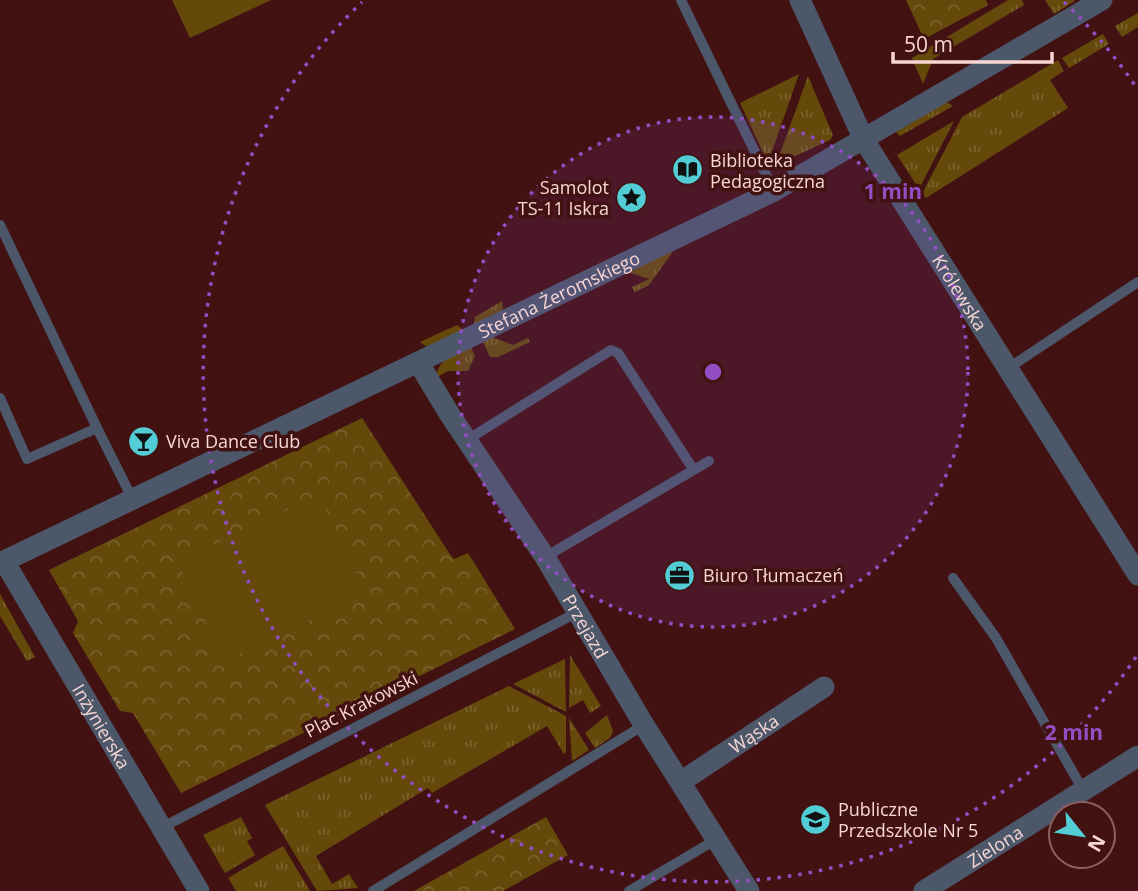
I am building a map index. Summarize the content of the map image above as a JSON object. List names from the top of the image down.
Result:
{
  "streets": {
    "street": [
      "Królewska",
      "Stefana Żeromskiego",
      "Przejazd",
      "Inżynierska",
      "Wąska",
      "Zielona"
    ],
    "lane": ["Plac Krakowski"]
  },
  "crossings": [
    ["Królewska", "Stefana Żeromskiego"],
    ["Stefana Żeromskiego", "Przejazd"],
    ["Stefana Żeromskiego", "Inżynierska"],
    ["Przejazd", "Plac Krakowski"],
    ["Przejazd", "Wąska"],
    ["Plac Krakowski", "Inżynierska"]
  ],
  "places": {
    "library": ["Biblioteka Pedagogiczna"],
    "place": ["Samolot TS-11 Iskra"],
    "bar": ["Viva Dance Club"],
    "office": ["Biuro Tłumaczeń"],
    "school or university": ["Publiczne Przedszkole Nr 5"]
  },
  "scale_bar": "50 m",
  "north": "bottom right",
  "rings": ["1 min", "2 min"]
}
